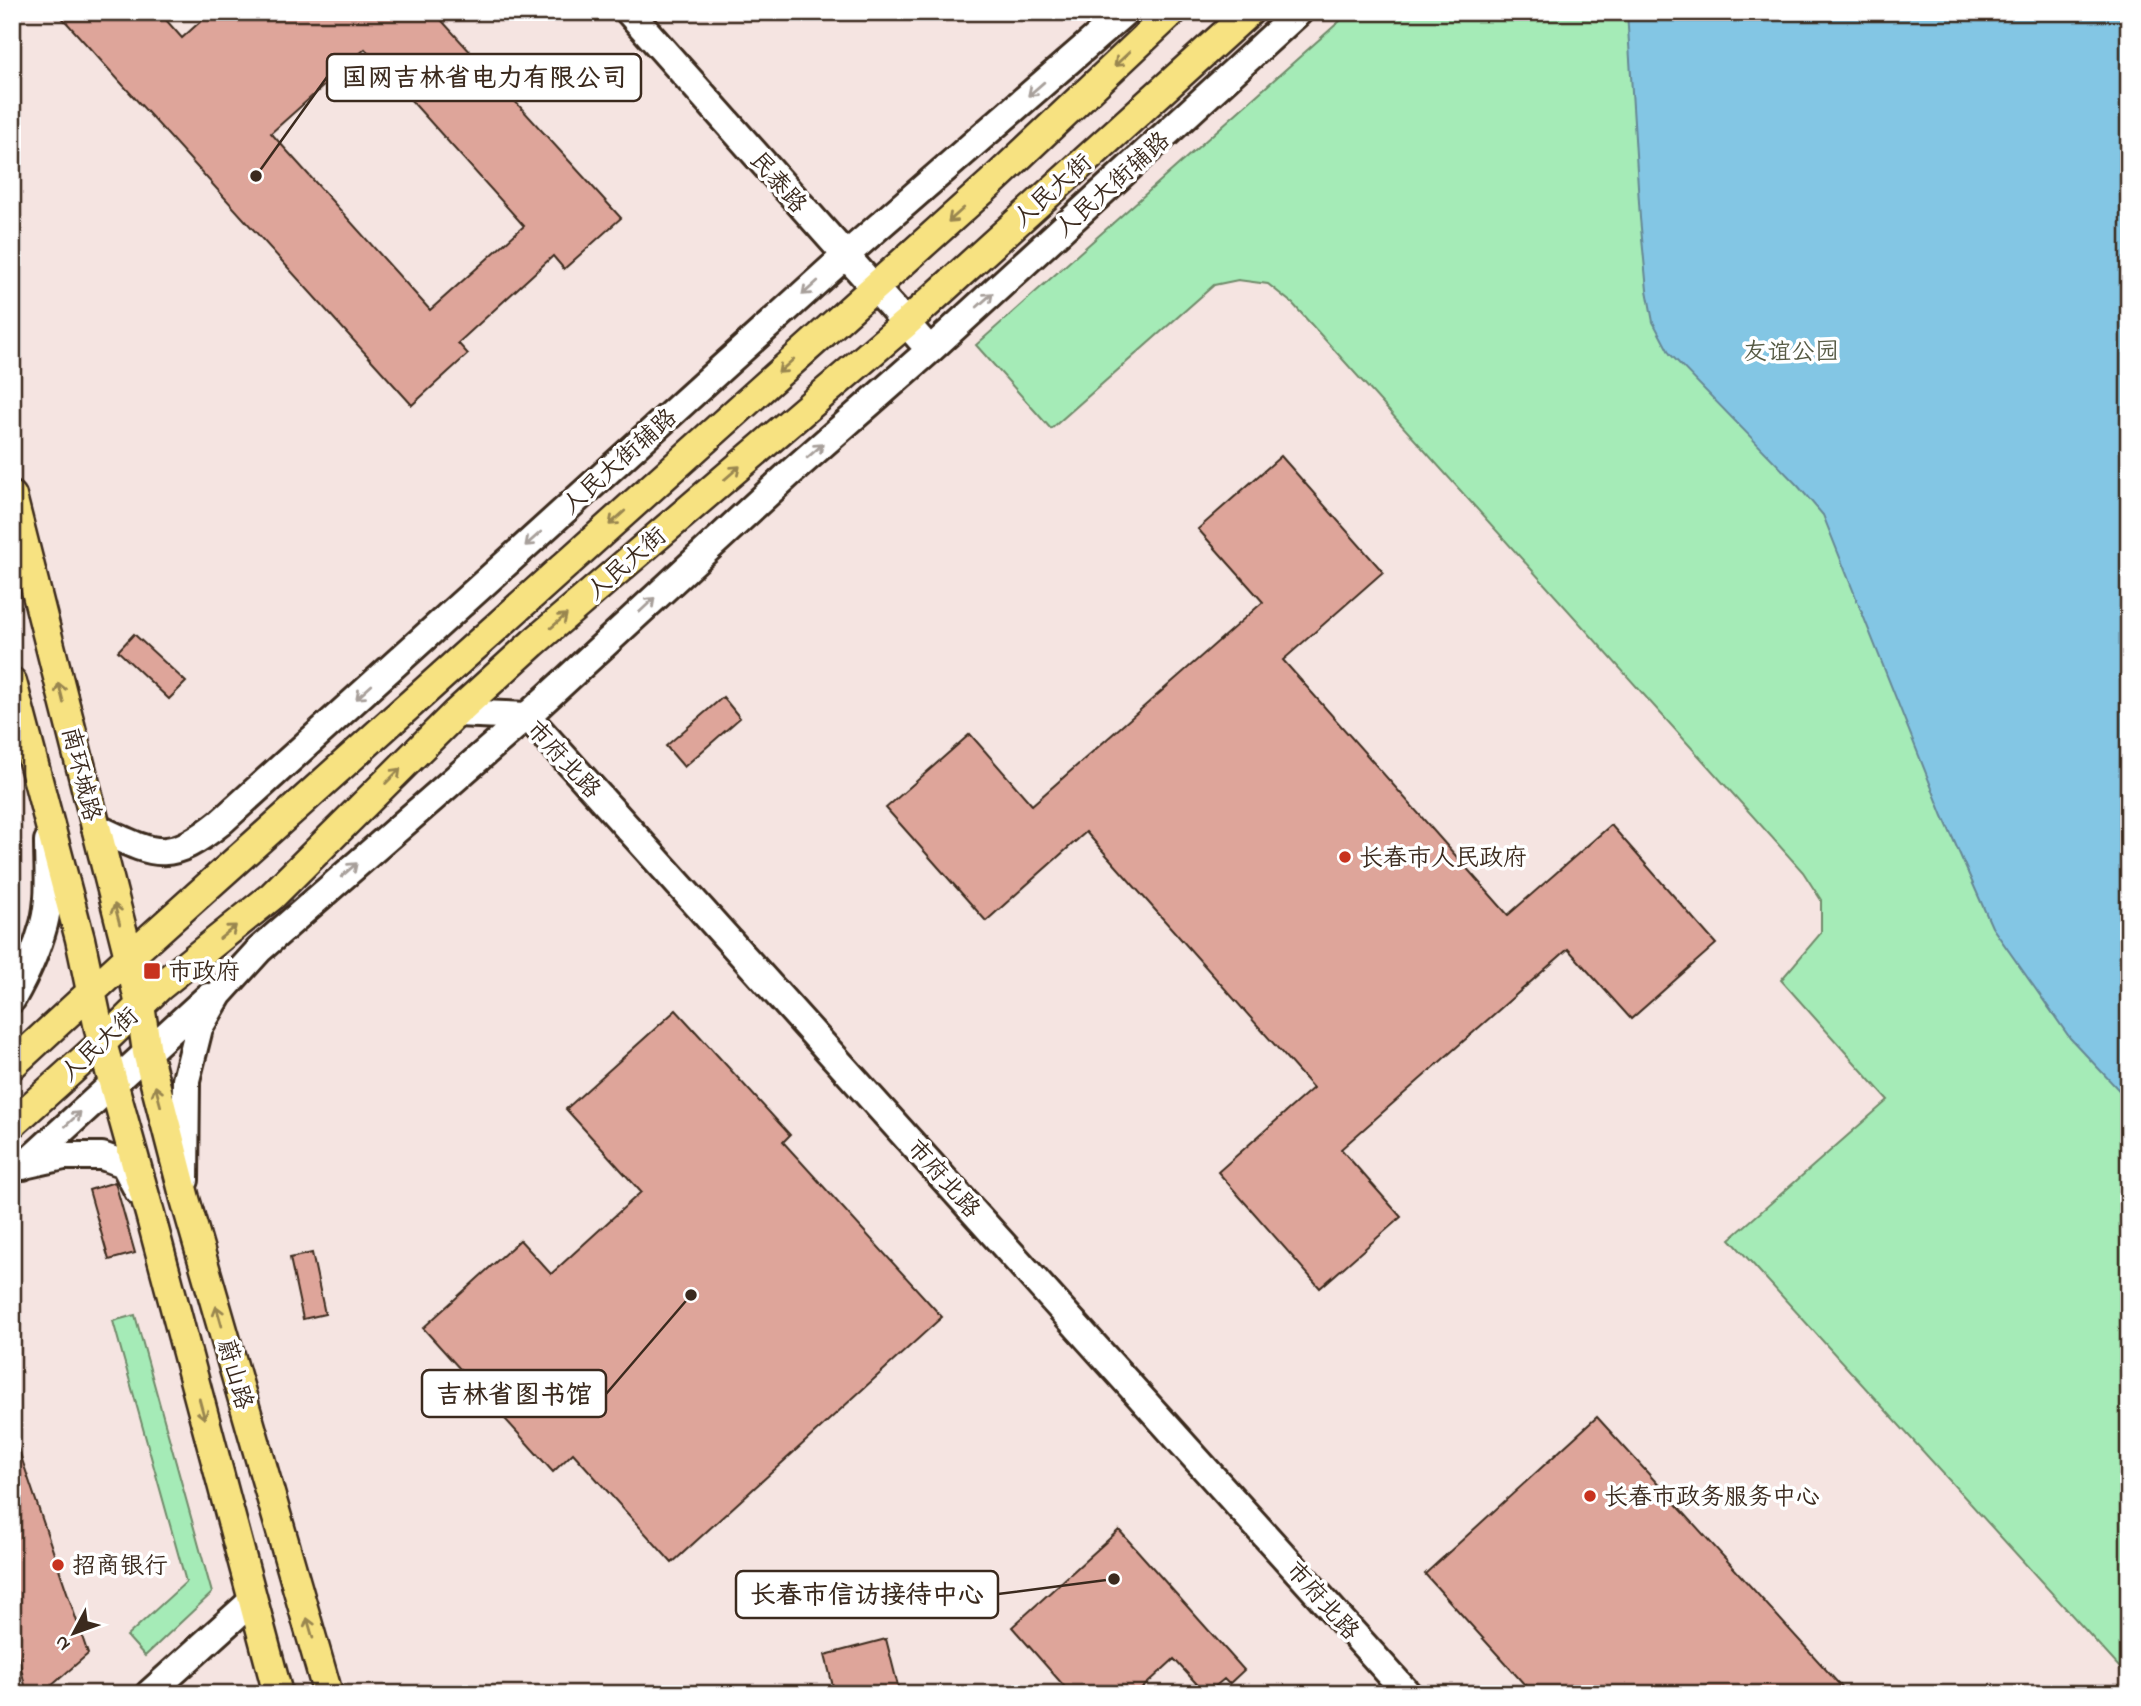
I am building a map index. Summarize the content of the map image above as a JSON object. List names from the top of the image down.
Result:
{
  "streets": {
    "main road": [
      "民泰路",
      "人民大街辅路",
      "人民大街",
      "市府北路",
      "南环城路",
      "蔚山路"
    ]
  },
  "crossings": [
    ["民泰路", "人民大街辅路"],
    ["民泰路", "人民大街"],
    ["人民大街辅路", "市府北路"],
    ["人民大街辅路", "南环城路"],
    ["人民大街", "市府北路"],
    ["人民大街", "南环城路"],
    ["南环城路", "蔚山路"]
  ],
  "parks": ["友谊公园"],
  "places": {
    "other": [
      "国网吉林省电力有限公司",
      "长春市人民政府",
      "吉林省图书馆",
      "长春市政务服务中心",
      "招商银行",
      "长春市信访接待中心"
    ],
    "transit": ["市政府"]
  },
  "north": "bottom left"
}
